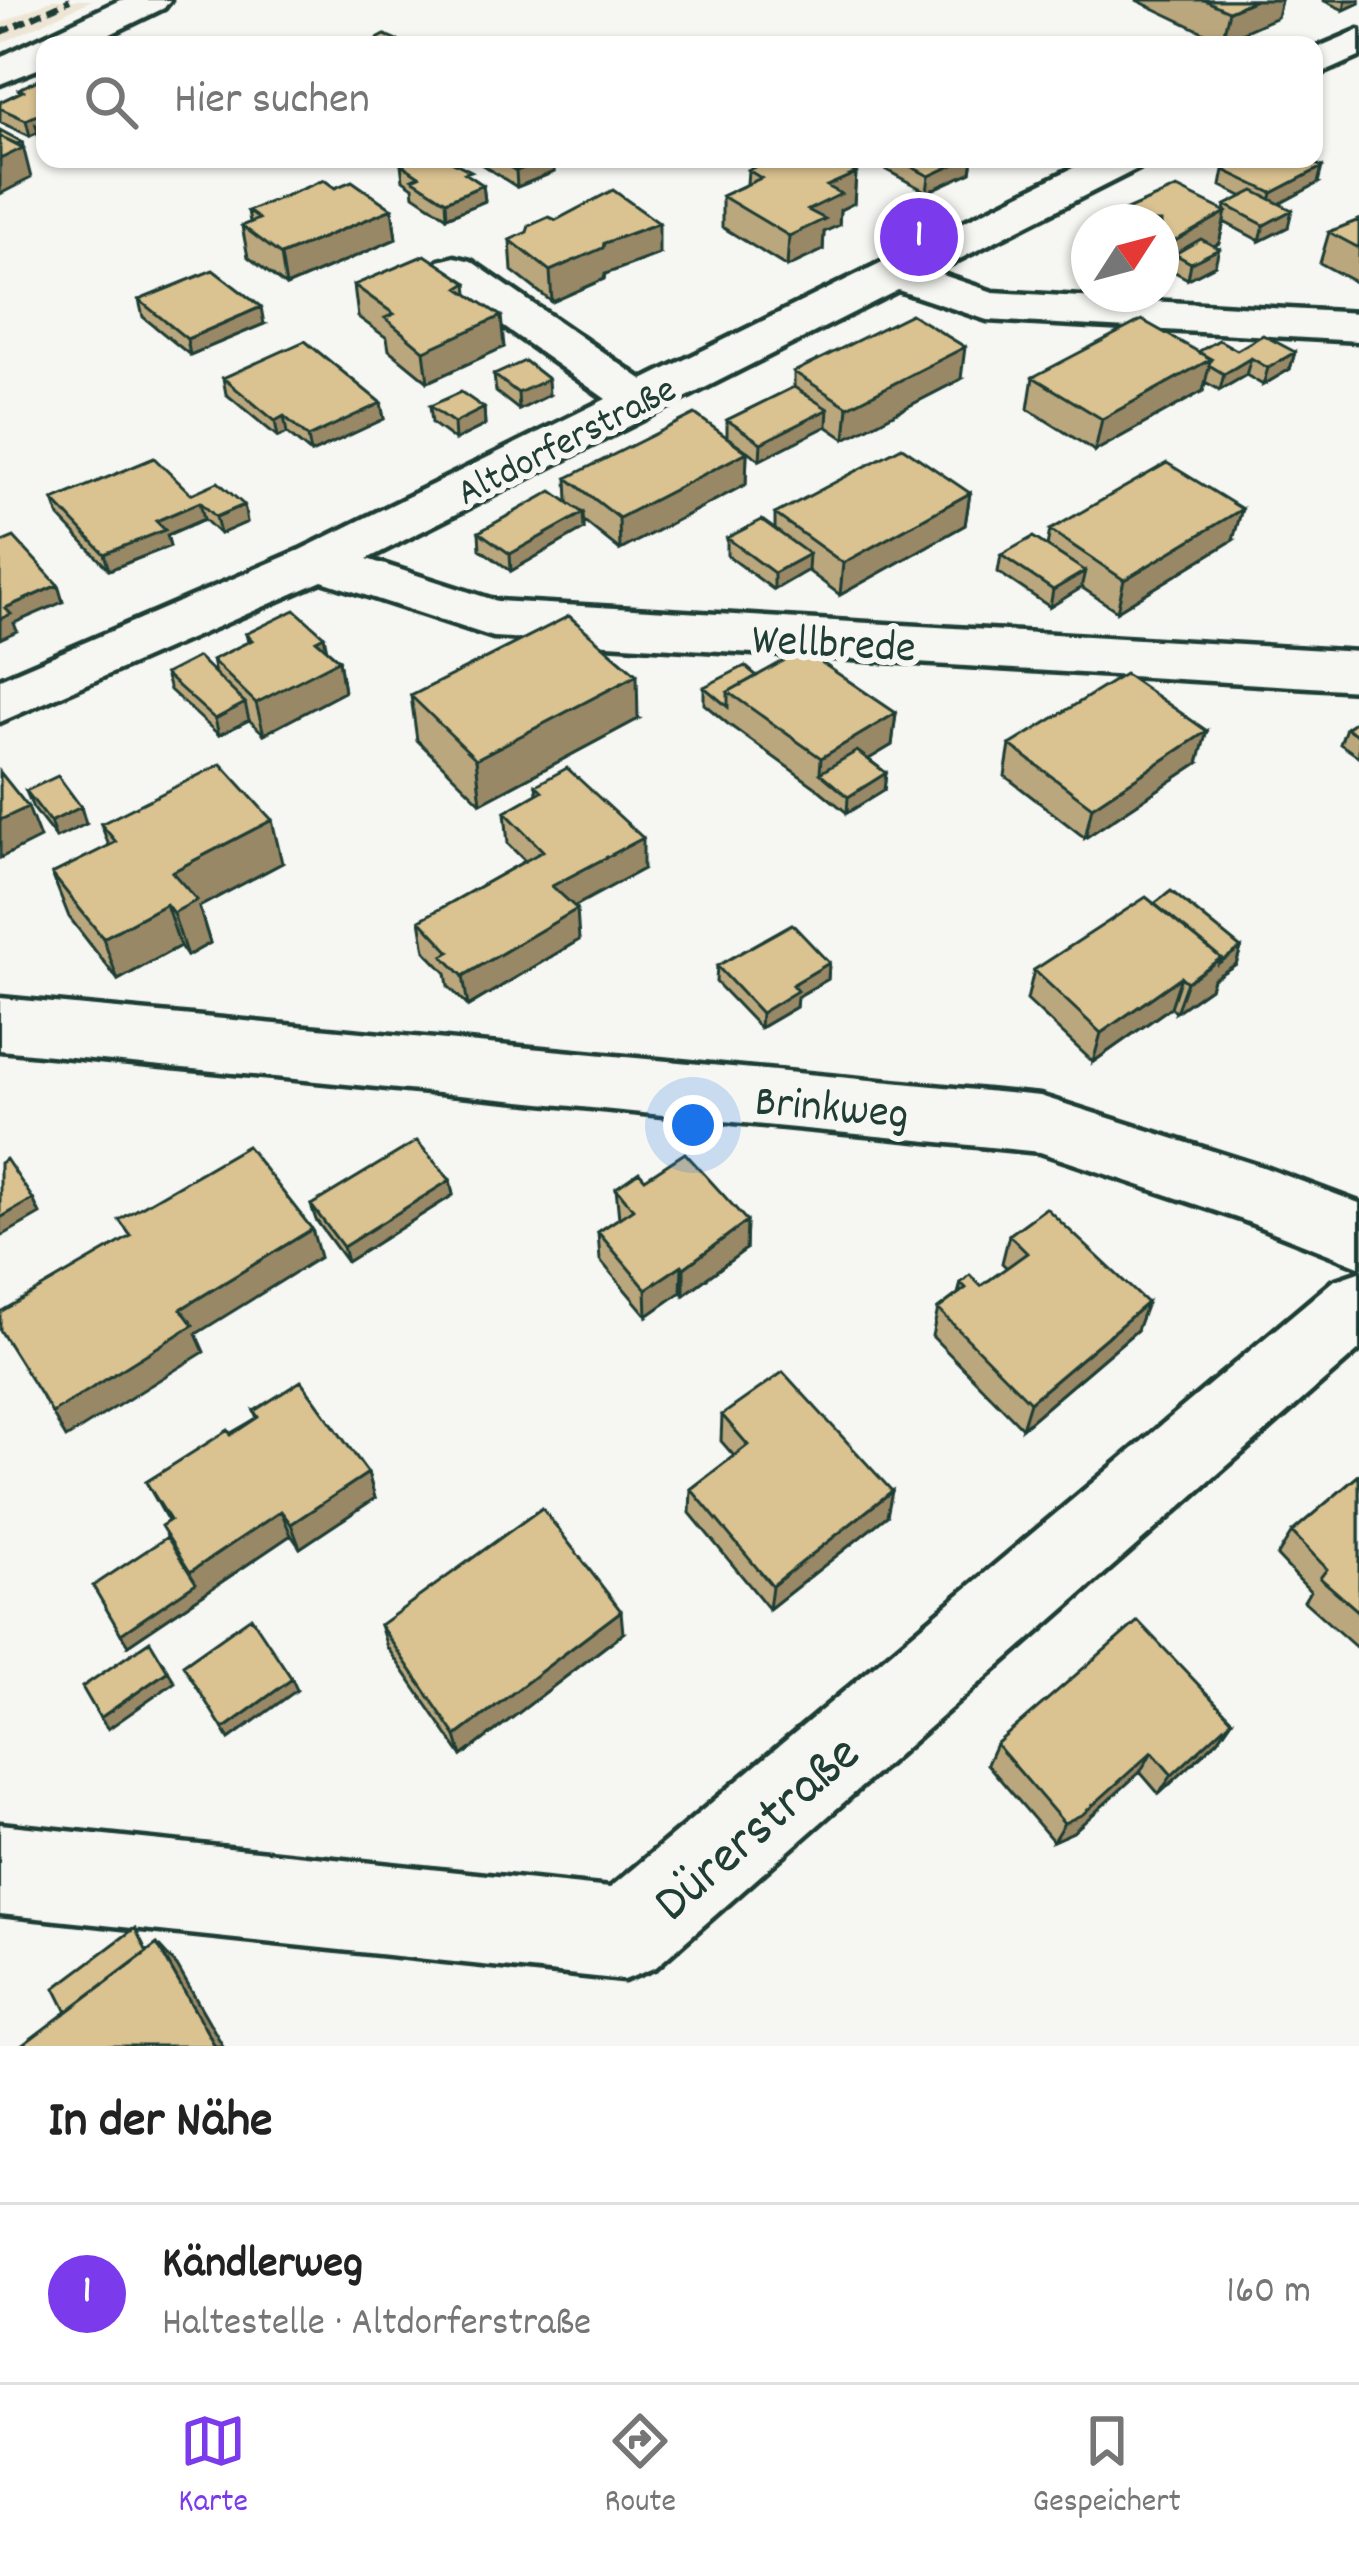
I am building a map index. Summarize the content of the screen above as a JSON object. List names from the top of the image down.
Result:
{
  "streets": {
    "street": [
      "Altdorferstraße",
      "Wellbrede",
      "Brinkweg",
      "Dürerstraße"
    ]
  },
  "crossings": [
    ["Altdorferstraße", "Wellbrede"]
  ],
  "north": "top right",
  "page": {
    "search": "Hier suchen",
    "pins": "1",
    "heading": "In der Nähe",
    "list": [
      {
        "mark": "1",
        "name": "Kändlerweg",
        "note": "Haltestelle · Altdorferstraße",
        "value": "160 m"
      }
    ],
    "nav": ["Karte", "Route", "Gespeichert"]
  }
}
